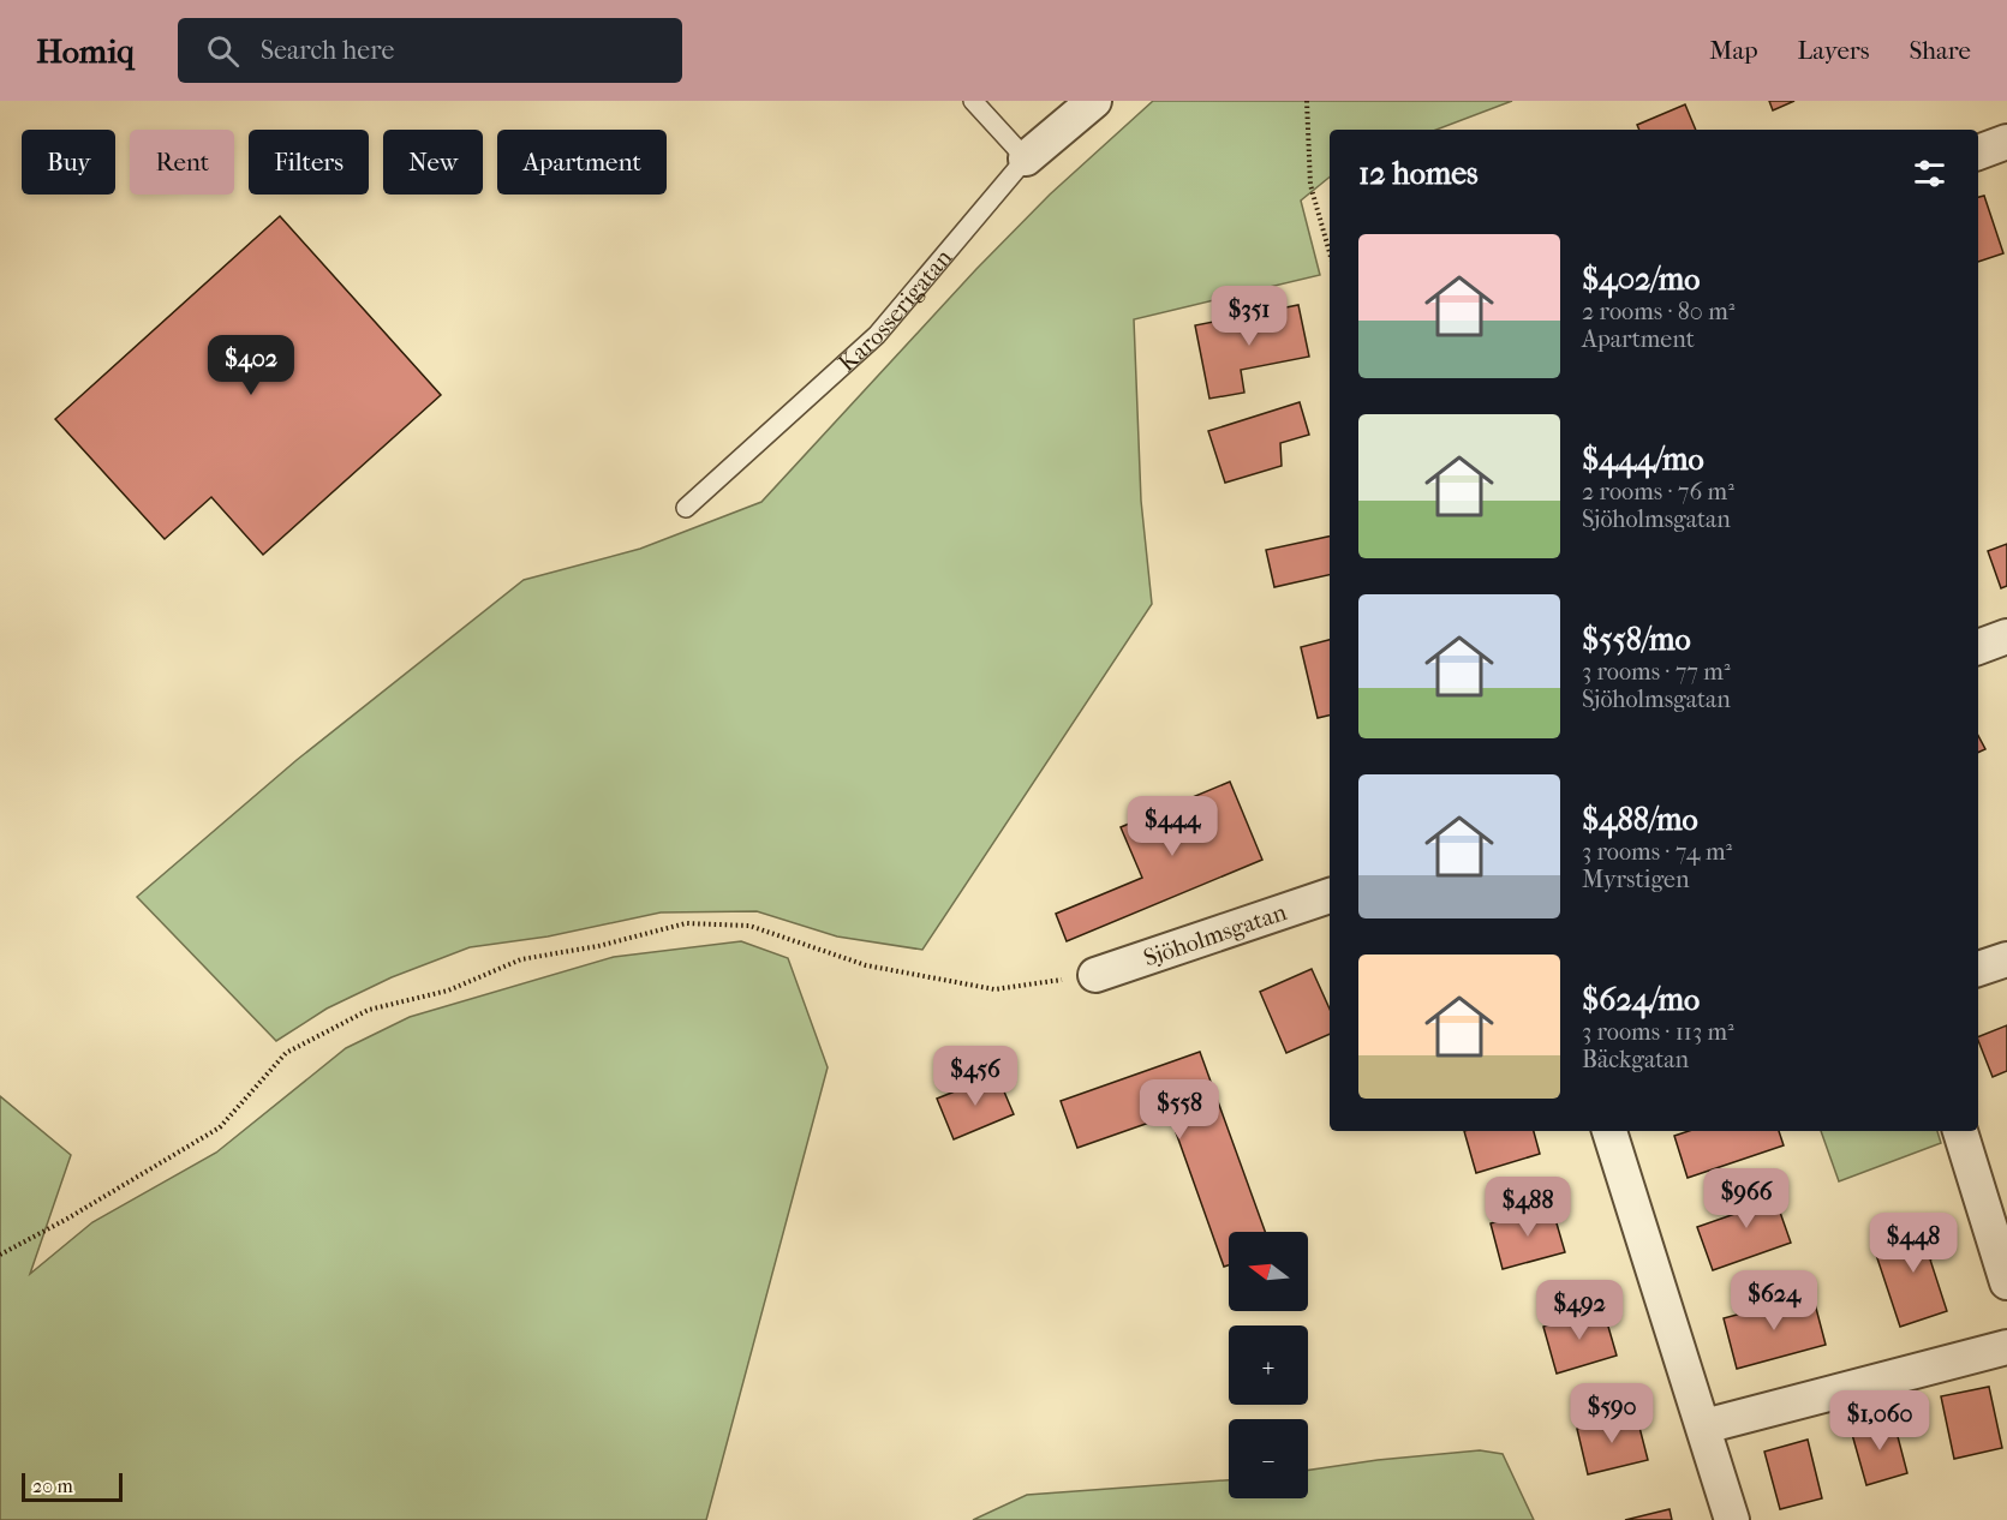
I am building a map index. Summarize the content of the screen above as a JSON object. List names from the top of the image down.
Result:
{
  "streets": {
    "street": ["Karosserigatan", "Sjöholmsgatan"]
  },
  "scale_bar": "20 m",
  "north": "left",
  "page": {
    "header": "Homiq",
    "search": "Search here",
    "nav": ["Map", "Layers", "Share"],
    "chip": [
      "Buy",
      "Rent",
      "Filters",
      "New",
      "Apartment"
    ],
    "heading": "12 homes",
    "list": [
      {
        "name": "$402/mo",
        "note": "2 rooms · 80 m² · Apartment"
      },
      {
        "name": "$444/mo",
        "note": "2 rooms · 76 m² · Sjöholmsgatan"
      },
      {
        "name": "$558/mo",
        "note": "3 rooms · 77 m² · Sjöholmsgatan"
      },
      {
        "name": "$488/mo",
        "note": "3 rooms · 74 m² · Myrstigen"
      },
      {
        "name": "$624/mo",
        "note": "3 rooms · 113 m² · Bäckgatan"
      }
    ],
    "price": [
      "$351",
      "$402",
      "$444",
      "$456",
      "$558",
      "$966",
      "$488",
      "$448",
      "$624",
      "$492",
      "$590",
      "$1,060"
    ],
    "map_buttons": ["+", "−"],
    "scale": "20 m"
  }
}
